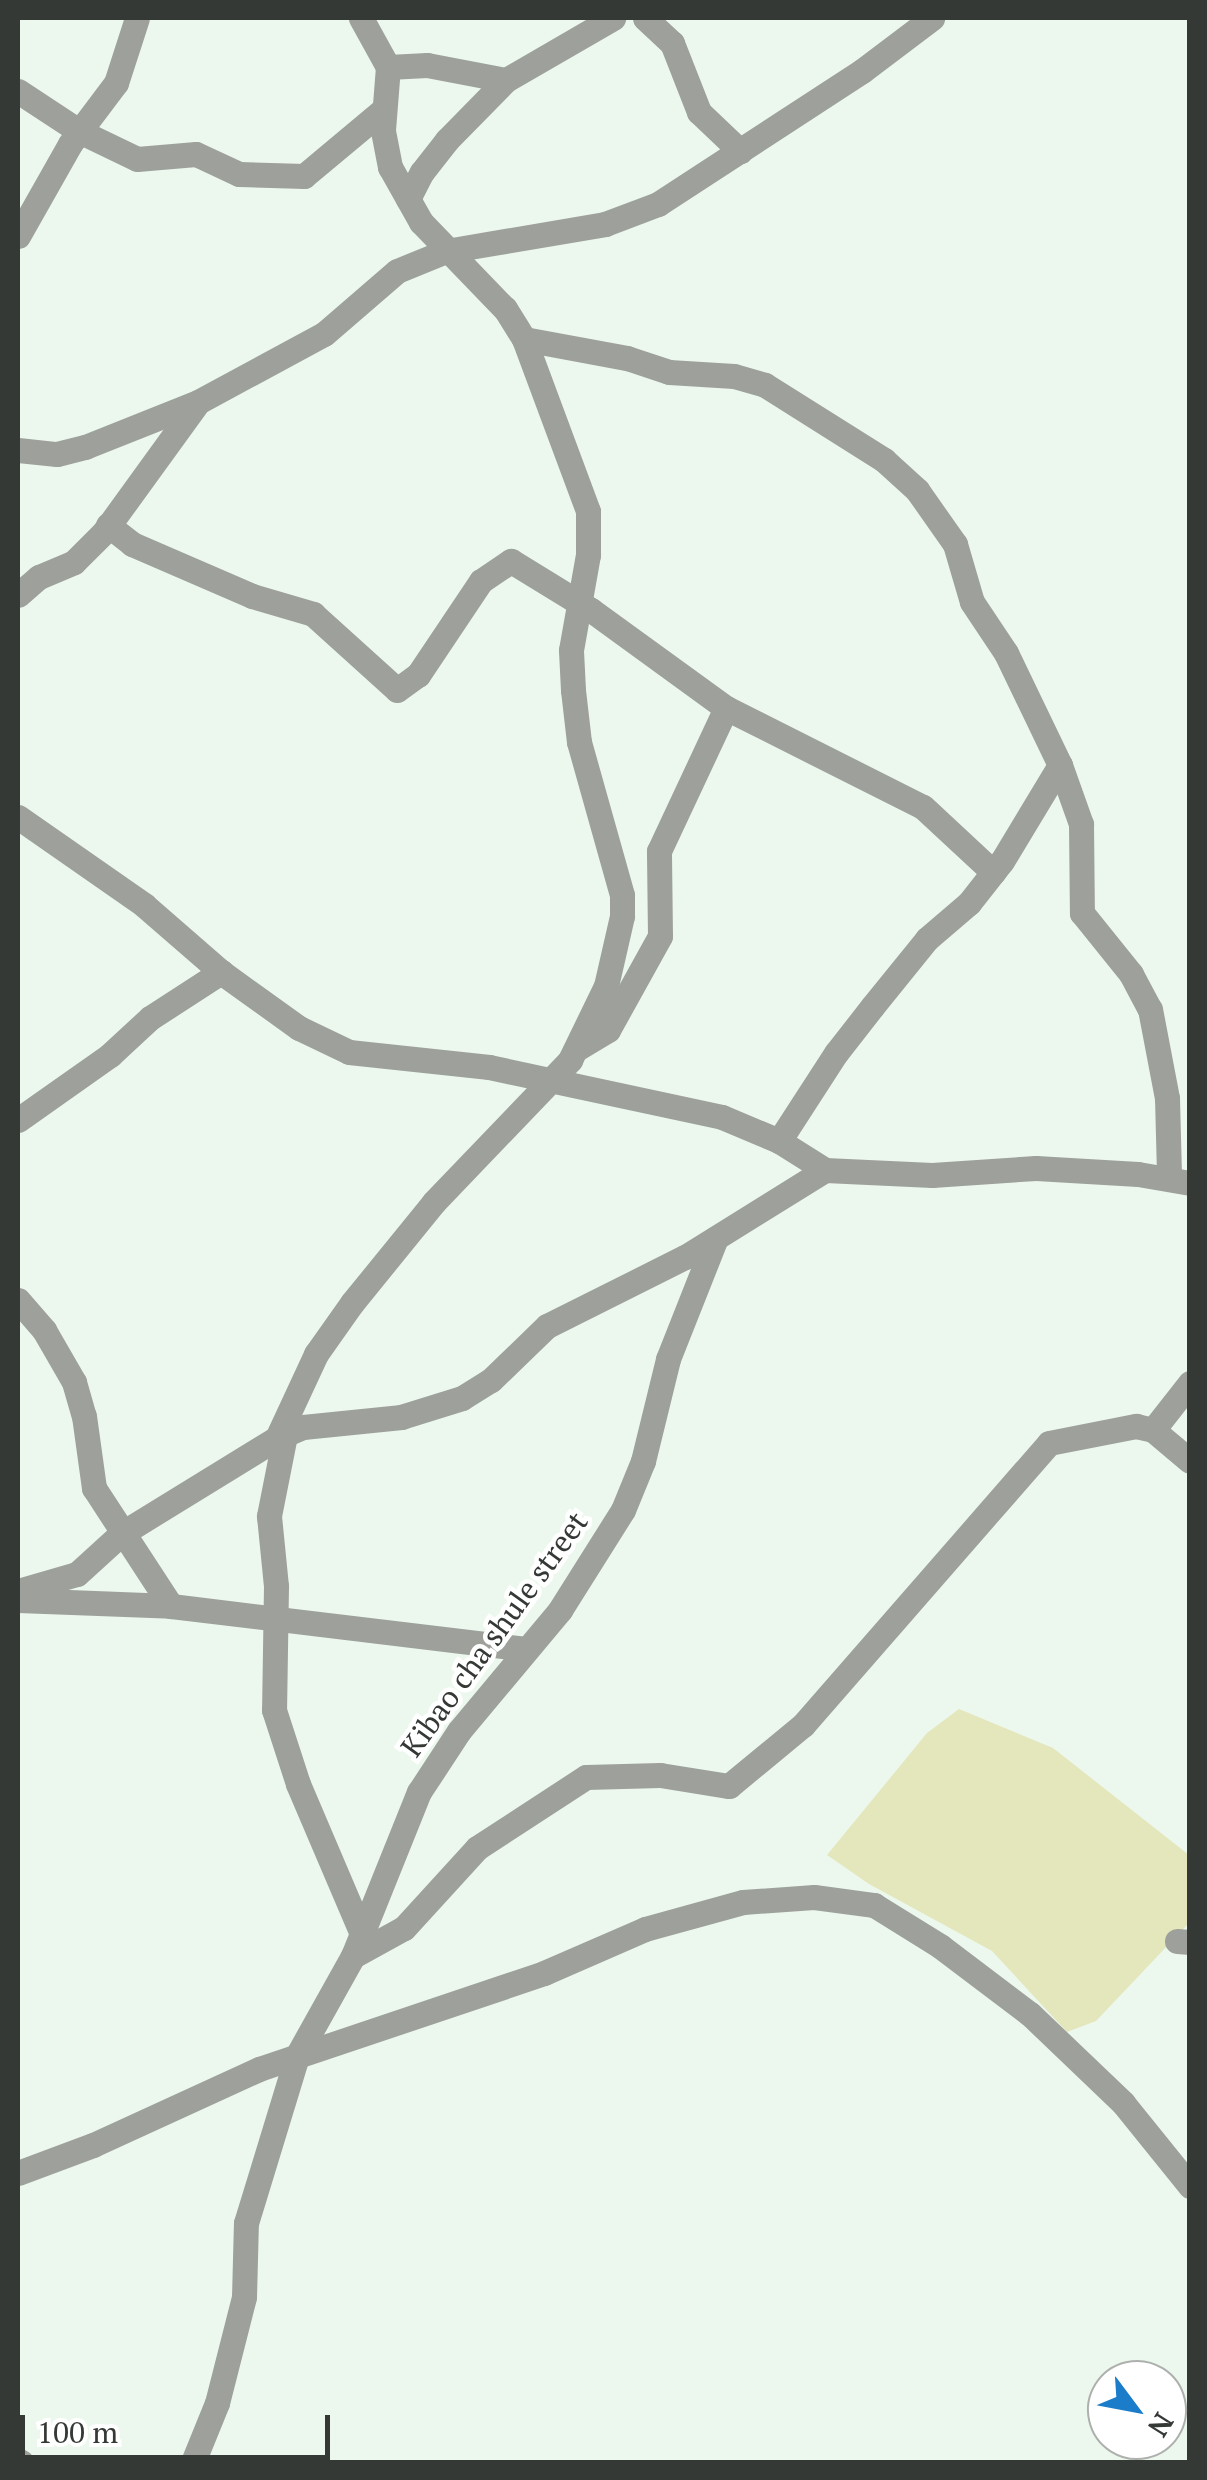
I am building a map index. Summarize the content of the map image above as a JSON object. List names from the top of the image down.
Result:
{
  "streets": {
    "street": ["Kibao cha shule street"]
  },
  "scale_bar": "100 m",
  "north": "bottom right"
}
